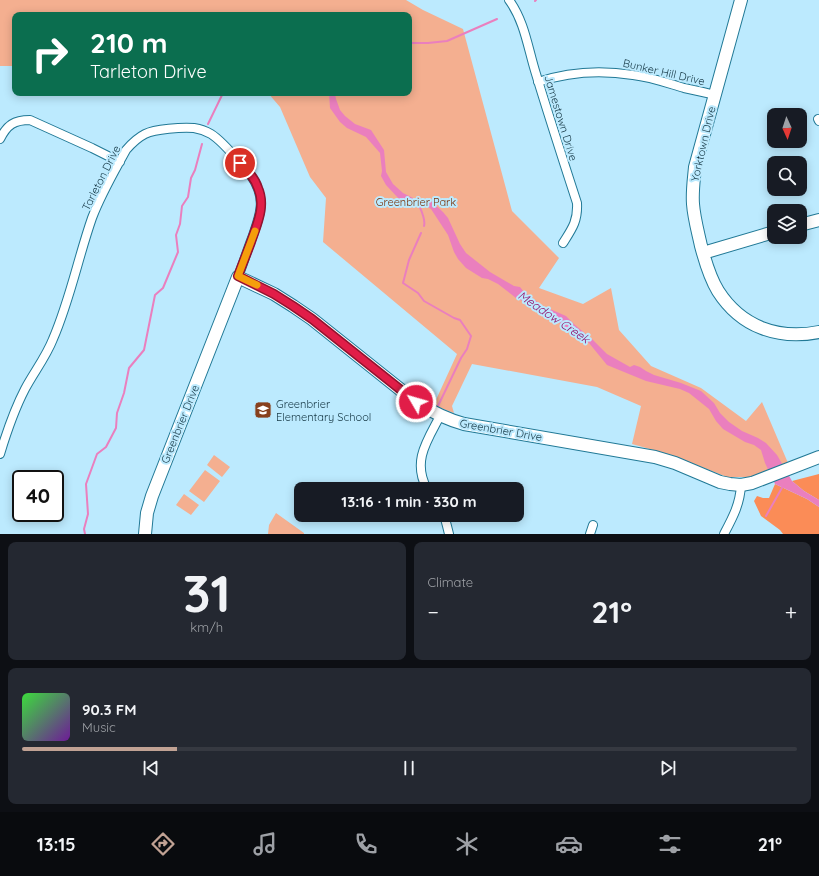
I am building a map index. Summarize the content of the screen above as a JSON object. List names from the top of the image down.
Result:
{
  "streets": {
    "street": [
      "Bunker Hill Drive",
      "Jamestown Drive",
      "Yorktown Drive",
      "Tarleton Drive",
      "Greenbrier Drive"
    ]
  },
  "crossings": [
    ["Bunker Hill Drive", "Jamestown Drive"],
    ["Bunker Hill Drive", "Yorktown Drive"],
    ["Tarleton Drive", "Greenbrier Drive"]
  ],
  "water": ["Meadow Creek"],
  "parks": ["Greenbrier Park"],
  "places": {
    "school or university": ["Greenbrier Elementary School"]
  },
  "north": "bottom",
  "page": {
    "turn": ["210 m", "Tarleton Drive"],
    "limit": "40",
    "trip": "13:16 · 1 min · 330 m",
    "tile": [
      ["31", "km/h"],
      "Climate"
    ],
    "heat": ["−", "21°", "+"],
    "song": ["90.3 FM", "Music"],
    "tabs": ["13:15", "21°"]
  }
}
